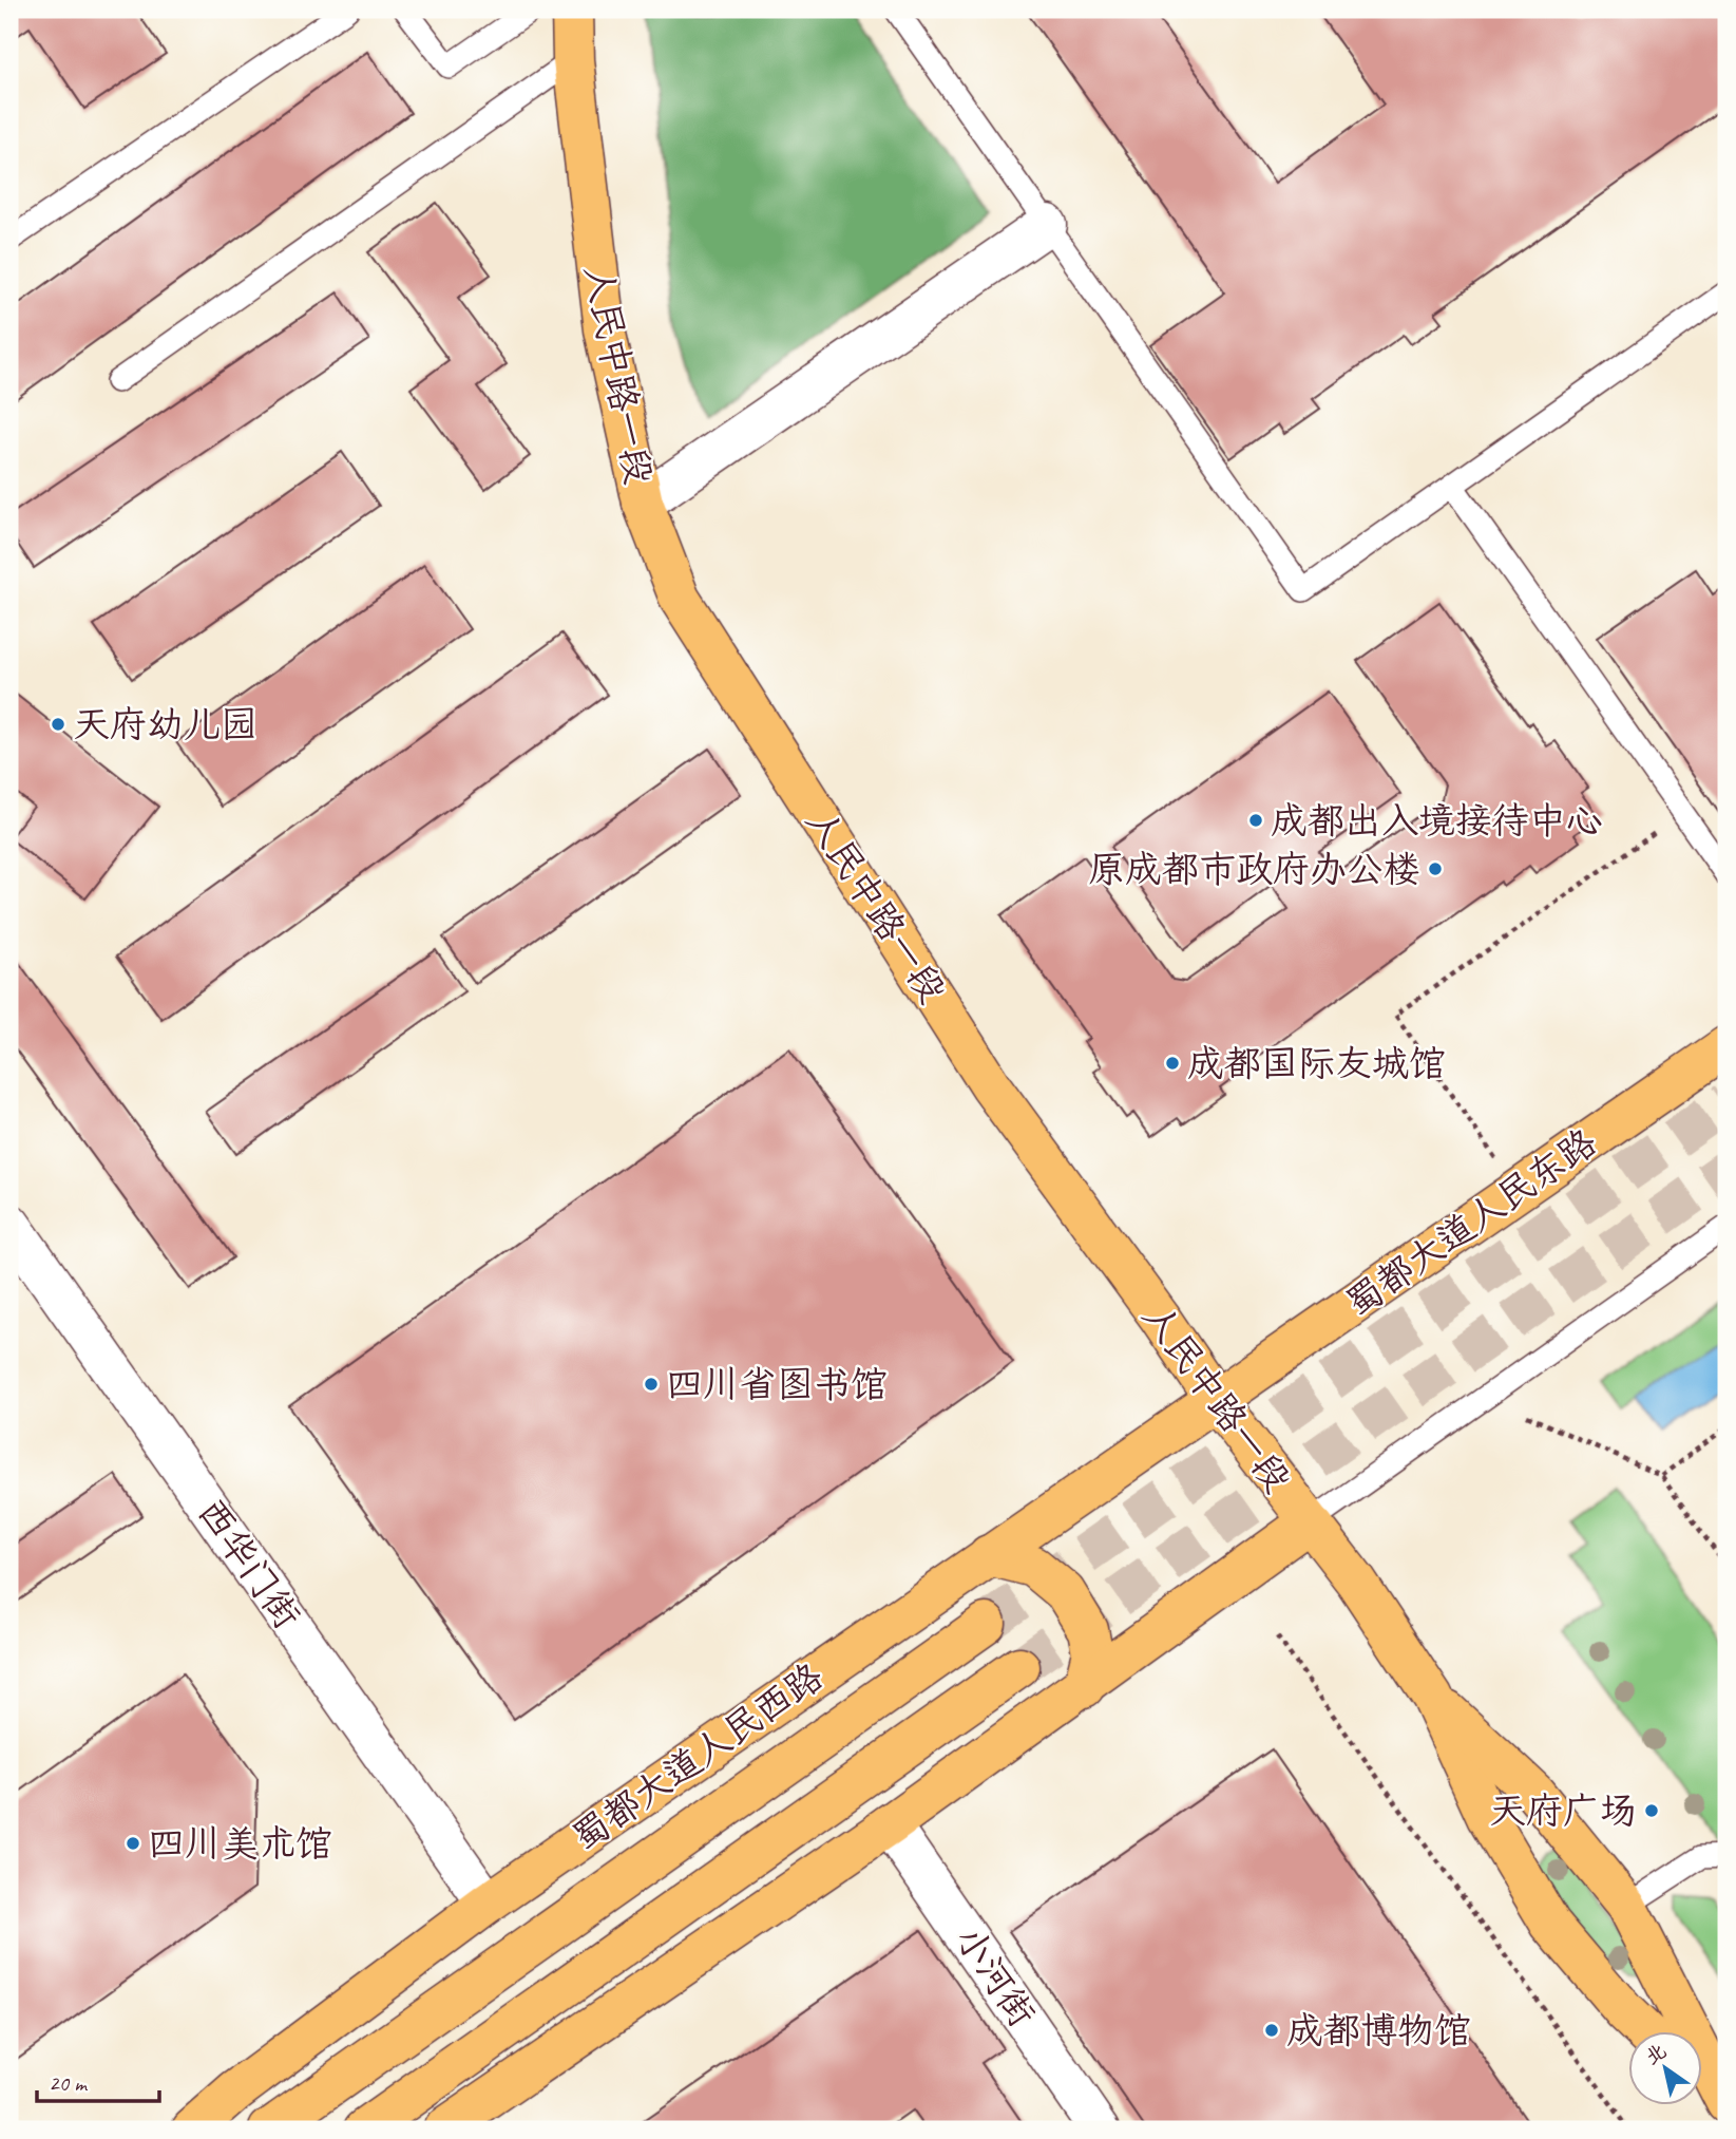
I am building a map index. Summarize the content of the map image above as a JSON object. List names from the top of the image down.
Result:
{
  "streets": {
    "main road": ["人民中路一段", "蜀都大道人民东路", "蜀都大道人民西路"],
    "street": ["西华门街", "小河街"]
  },
  "crossings": [
    ["人民中路一段", "蜀都大道人民东路"],
    ["人民中路一段", "蜀都大道人民西路"],
    ["蜀都大道人民东路", "蜀都大道人民西路"],
    ["西华门街", "蜀都大道人民西路"]
  ],
  "places": [
    "天府幼儿园",
    "成都出入境接待中心",
    "原成都市政府办公楼",
    "成都国际友城馆",
    "四川省图书馆",
    "天府广场",
    "四川美术馆",
    "成都博物馆"
  ],
  "scale_bar": "20 m",
  "north": "top left"
}
